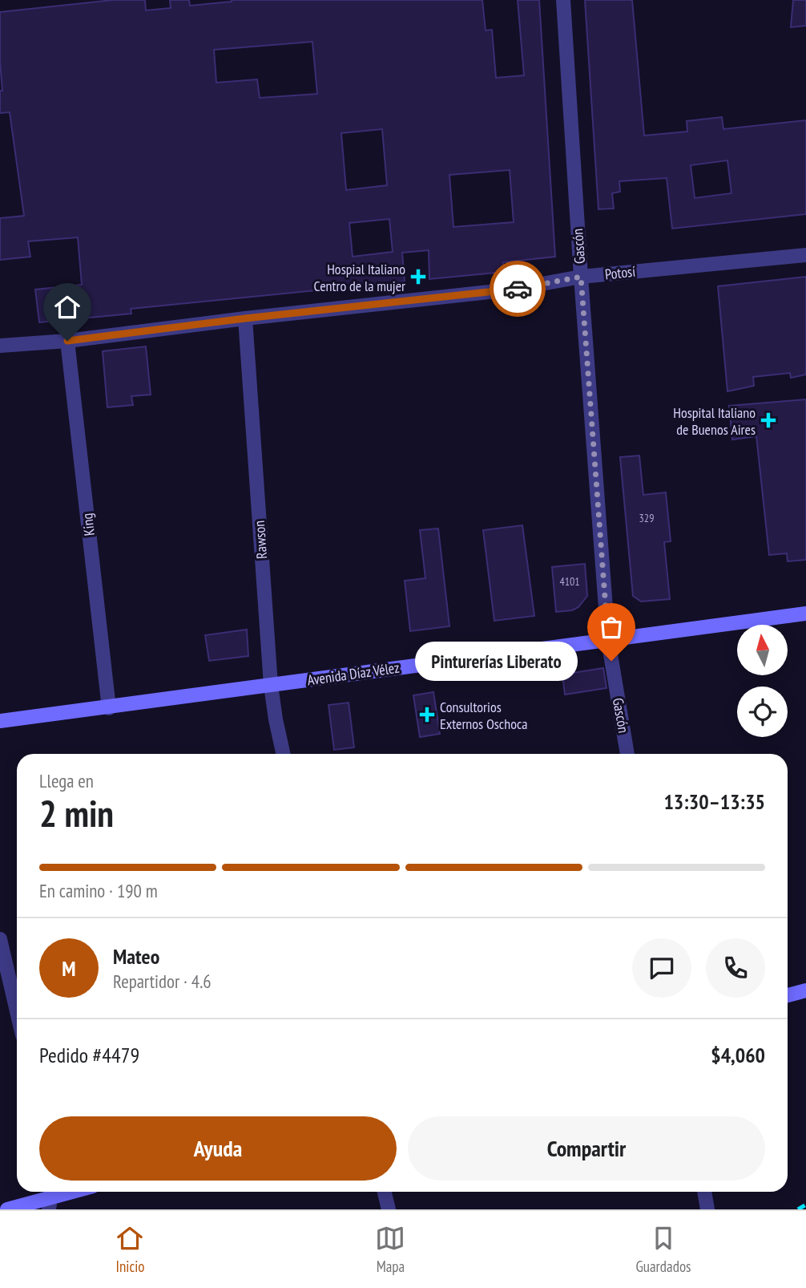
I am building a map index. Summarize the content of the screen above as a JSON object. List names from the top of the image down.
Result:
{
  "streets": {
    "main road": ["Avenida Díaz Vélez"],
    "street": [
      "Gascón",
      "Potosí",
      "King",
      "Rawson"
    ]
  },
  "crossings": [
    ["Gascón", "Potosí"],
    ["Gascón", "Avenida Díaz Vélez"],
    ["Potosí", "King"],
    ["Potosí", "Rawson"],
    ["King", "Avenida Díaz Vélez"],
    ["Rawson", "Avenida Díaz Vélez"]
  ],
  "places": {
    "health": ["Hospial Italiano Centro de la mujer", "Hospital Italiano de Buenos Aires", "Consultorios Externos Oschoca"],
    "other": ["Pinturerías Liberato"]
  },
  "house_numbers": ["329", "4101"],
  "north": "top",
  "page": {
    "bubble": "Pinturerías Liberato",
    "heading": ["2 min", "Llega en", "13:30–13:35"],
    "panel": [
      "Mateo",
      "Repartidor · 4.6",
      "Pedido #4479",
      "$4,060"
    ],
    "bar": "En camino · 190 m",
    "round": "M",
    "buttons": ["Ayuda", "Compartir"],
    "tabs": ["Inicio", "Mapa", "Guardados"]
  }
}
